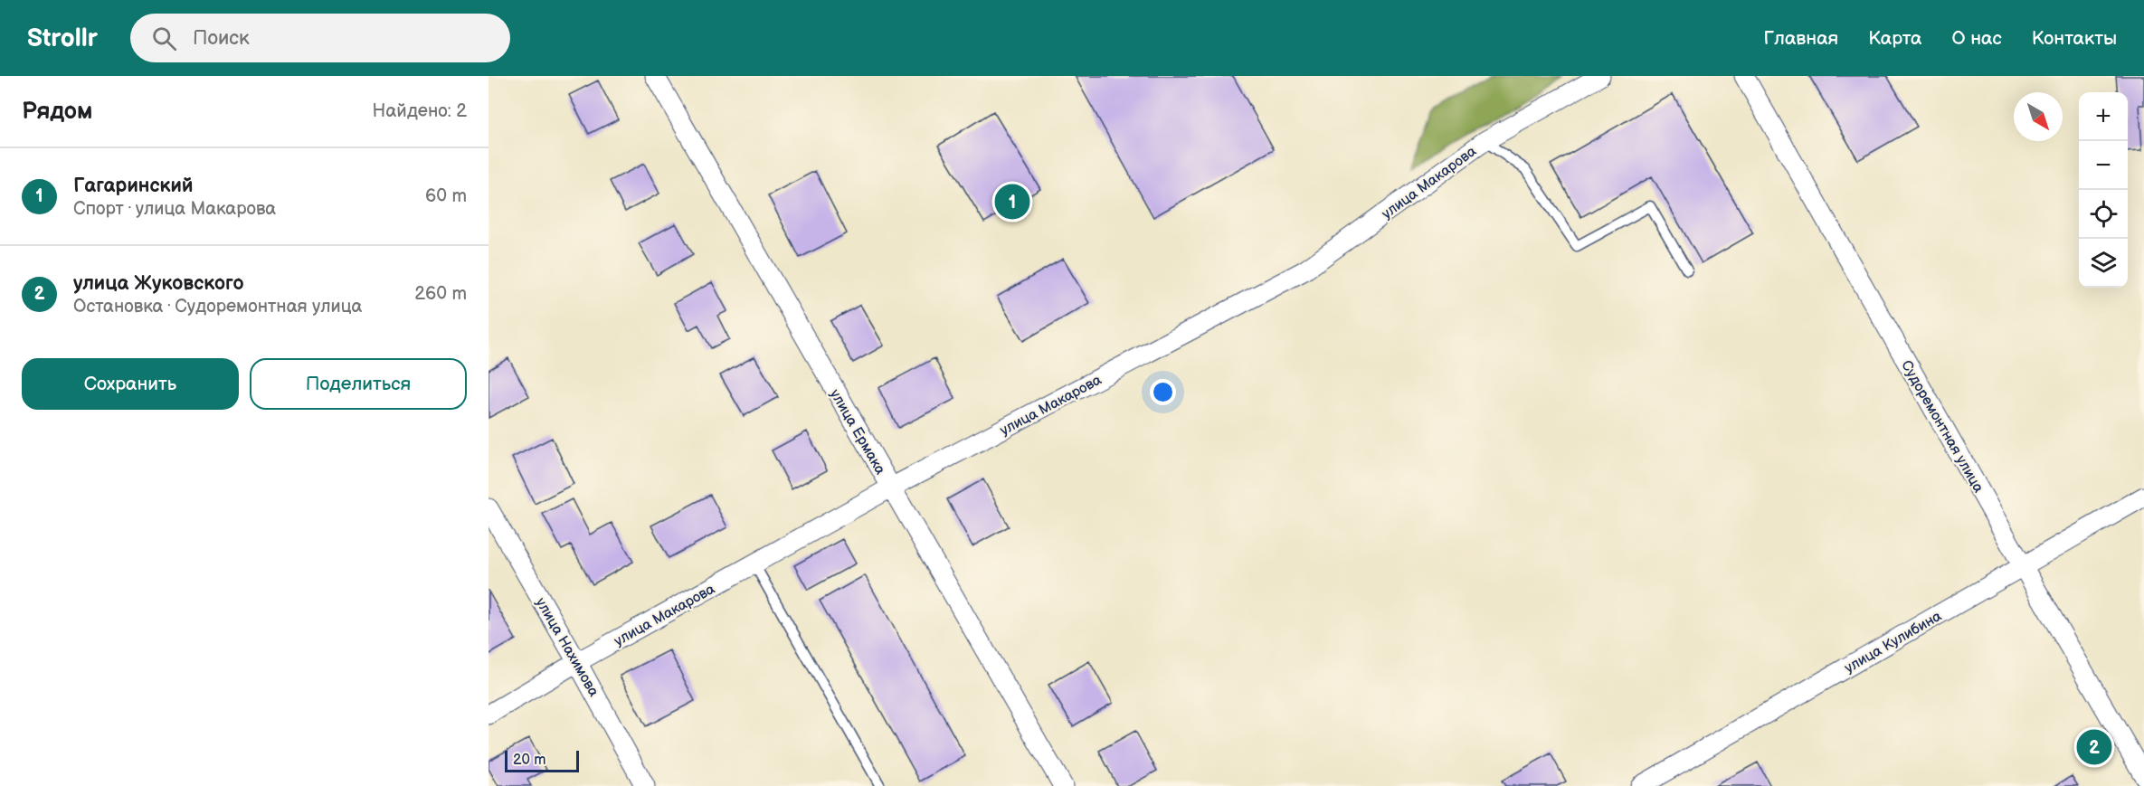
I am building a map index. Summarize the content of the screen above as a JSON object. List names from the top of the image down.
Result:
{
  "streets": {
    "street": [
      "улица Макарова",
      "Судоремонтная улица",
      "улица Ермака",
      "улица Кулибина",
      "улица Нахимова"
    ]
  },
  "crossings": [
    ["улица Макарова", "улица Ермака"],
    ["улица Макарова", "улица Нахимова"],
    ["Судоремонтная улица", "улица Кулибина"]
  ],
  "scale_bar": "20 m",
  "north": "bottom right",
  "page": {
    "header": "Strollr",
    "search": "Поиск",
    "nav": [
      "Главная",
      "Карта",
      "О нас",
      "Контакты"
    ],
    "heading": ["Рядом", "Найдено: 2"],
    "map_buttons": ["+", "−"],
    "list": [
      {
        "mark": "1",
        "name": "Гагаринский",
        "note": "Спорт · улица Макарова",
        "value": "60 m"
      },
      {
        "mark": "2",
        "name": "улица Жуковского",
        "note": "Остановка · Судоремонтная улица",
        "value": "260 m"
      }
    ],
    "pins": ["1", "2"],
    "buttons": ["Сохранить", "Поделиться"],
    "scale": "20 m"
  }
}
